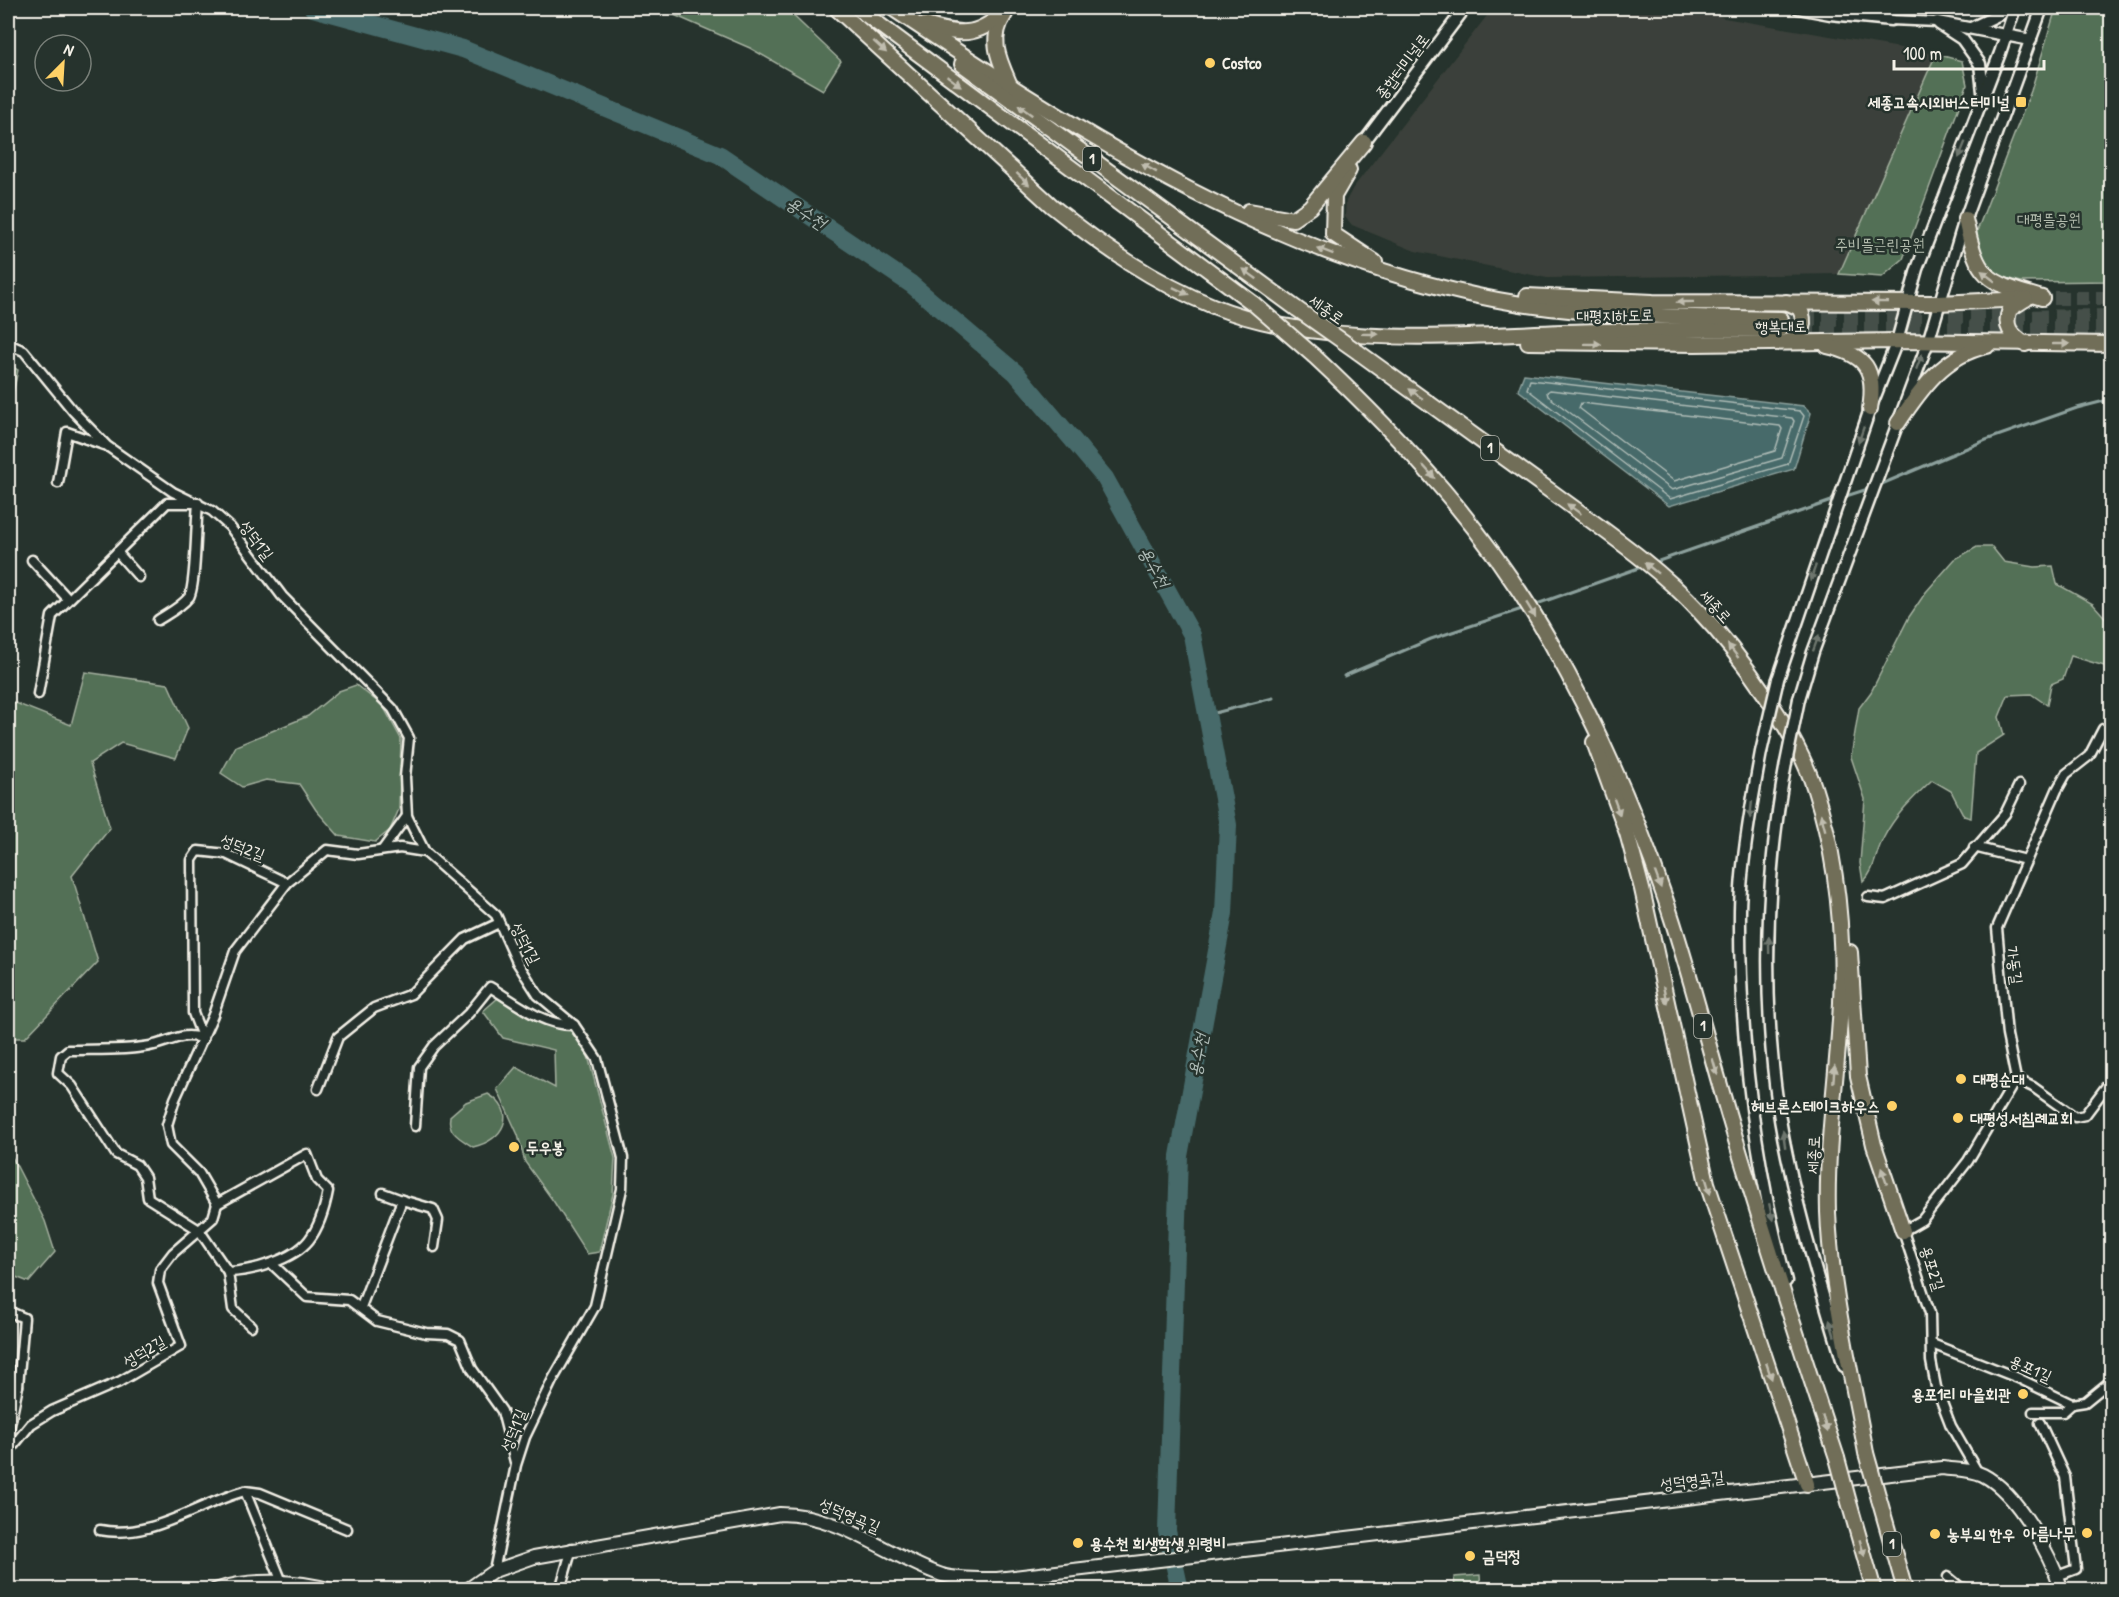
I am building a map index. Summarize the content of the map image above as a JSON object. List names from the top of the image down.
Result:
{
  "streets": {
    "highway": [
      "1",
      "세종로",
      "대평지하도로",
      "행복대로"
    ],
    "main road": ["용포2길", "성덕영곡길"],
    "street": [
      "종합터미널로",
      "성덕1길",
      "성덕2길",
      "가동길",
      "용포1길"
    ]
  },
  "crossings": [
    ["대평지하도로", "행복대로"],
    ["성덕1길", "성덕영곡길"],
    ["가동길", "용포2길"],
    ["용포2길", "용포1길"],
    ["용포2길", "성덕영곡길"]
  ],
  "water": ["용수천"],
  "parks": ["대평뜰공원", "주비뜰근린공원"],
  "places": {
    "other": [
      "Costco",
      "대평순대",
      "헤브론스테이크하우스",
      "대평성서침례교회",
      "두우봉",
      "용포1리 마을회관",
      "아름나무",
      "농부의 한우",
      "용수천 희생학생 위령비",
      "금덕정"
    ],
    "transit": ["세종고속시외버스터미널"]
  },
  "scale_bar": "100 m",
  "north": "top right"
}
